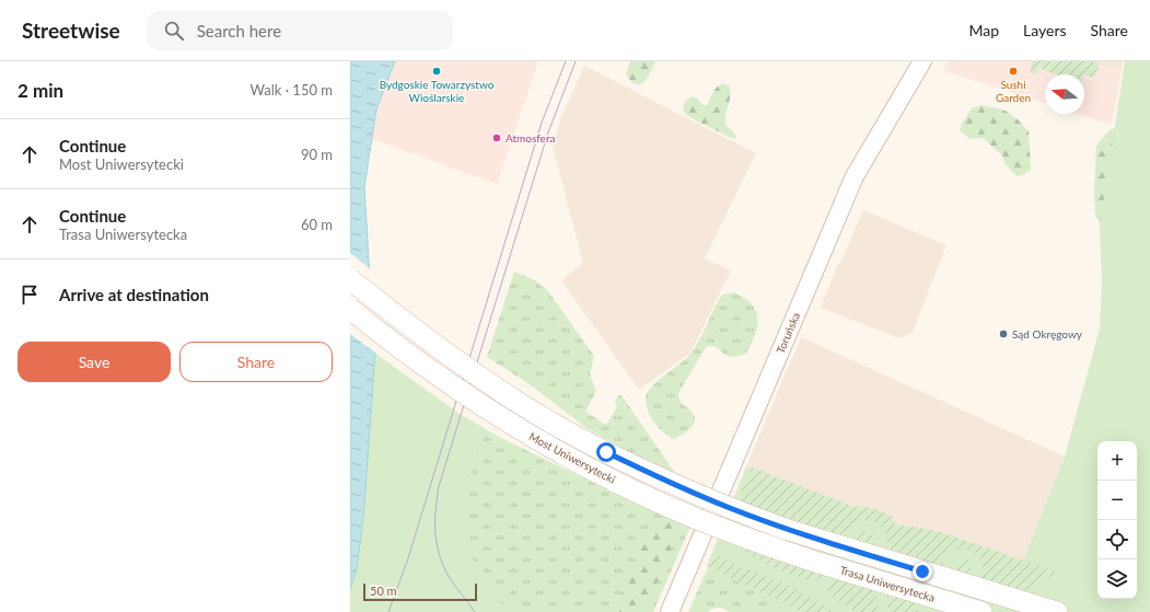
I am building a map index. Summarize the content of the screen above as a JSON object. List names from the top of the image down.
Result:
{
  "streets": {
    "main road": ["Most Uniwersytecki", "Trasa Uniwersytecka"],
    "street": ["Toruńska"]
  },
  "crossings": [
    ["Most Uniwersytecki", "Trasa Uniwersytecka"]
  ],
  "places": [
    "Bydgoskie Towarzystwo Wioślarskie",
    "Sushi Garden",
    "Atmosfera",
    "Sąd Okręgowy"
  ],
  "scale_bar": "50 m",
  "north": "left",
  "page": {
    "header": "Streetwise",
    "search": "Search here",
    "nav": ["Map", "Layers", "Share"],
    "heading": ["2 min", "Walk · 150 m"],
    "list": [
      ["Continue", "Most Uniwersytecki", "90 m"],
      ["Continue", "Trasa Uniwersytecka", "60 m"],
      "Arrive at destination"
    ],
    "buttons": ["Save", "Share"],
    "map_buttons": ["+", "−"],
    "scale": "50 m"
  }
}
